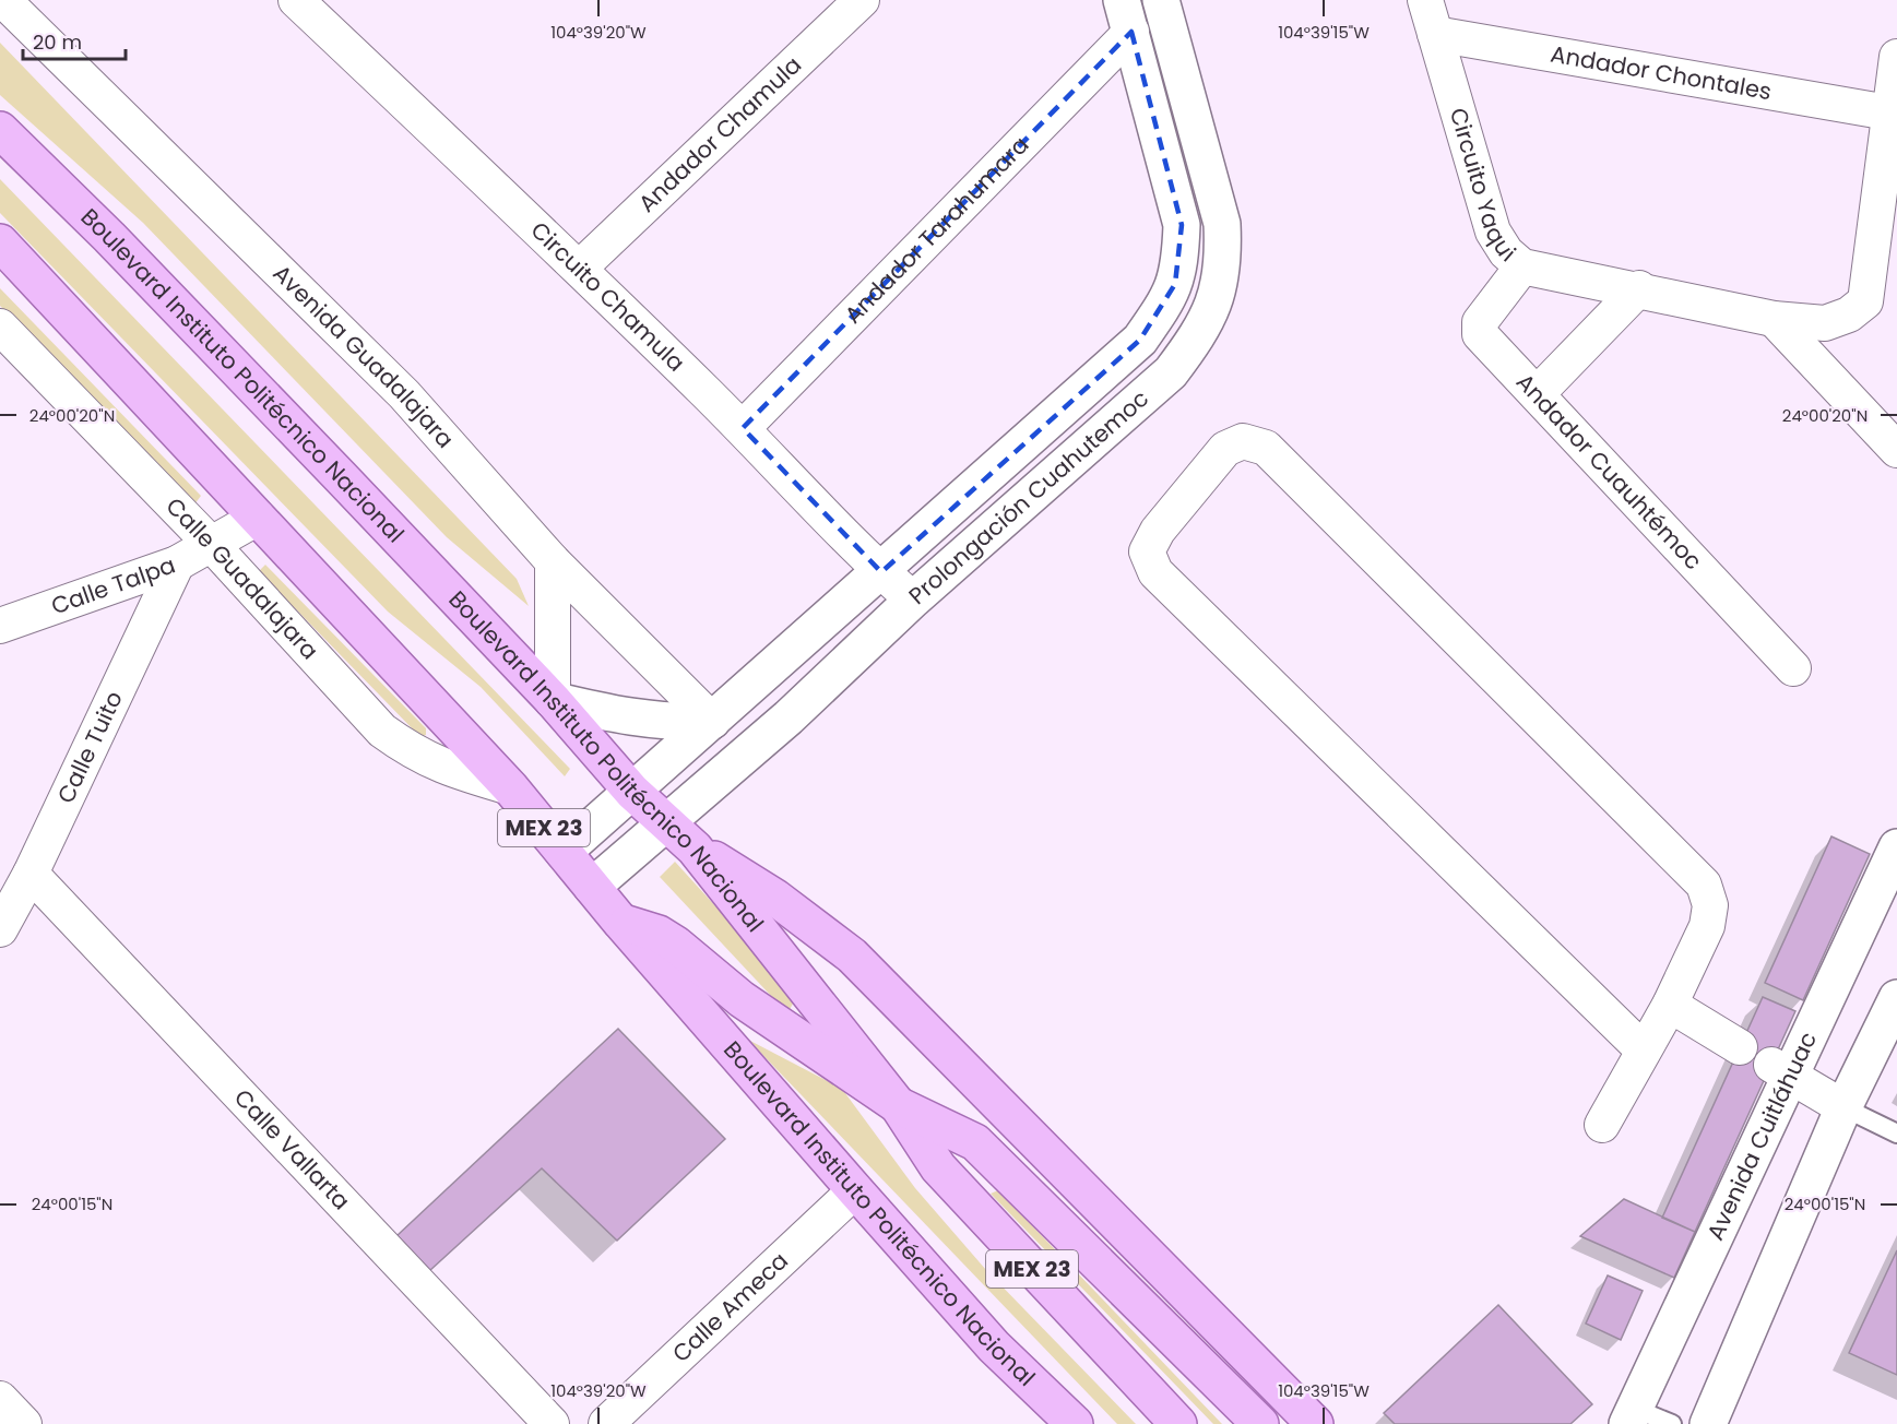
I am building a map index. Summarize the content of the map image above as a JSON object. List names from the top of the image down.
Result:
{
  "streets": {
    "main road": ["Boulevard Instituto Politécnico Nacional", "MEX 23"],
    "street": [
      "Andador Chontales",
      "Andador Chamula",
      "Circuito Yaqui",
      "Andador Tarahumara",
      "Circuito Chamula",
      "Avenida Guadalajara",
      "Andador Cuauhtémoc",
      "Prolongación Cuahutemoc",
      "Calle Guadalajara",
      "Calle Talpa",
      "Calle Tuito",
      "Avenida Cuitláhuac",
      "Calle Vallarta",
      "Calle Ameca"
    ]
  },
  "crossings": [
    ["Andador Chontales", "Circuito Yaqui"],
    ["Andador Chamula", "Circuito Chamula"],
    ["Circuito Yaqui", "Andador Cuauhtémoc"],
    ["Andador Tarahumara", "Circuito Chamula"],
    ["Andador Tarahumara", "Prolongación Cuahutemoc"],
    ["Circuito Chamula", "Prolongación Cuahutemoc"],
    ["Avenida Guadalajara", "Prolongación Cuahutemoc"],
    ["Boulevard Instituto Politécnico Nacional", "Prolongación Cuahutemoc"],
    ["Boulevard Instituto Politécnico Nacional", "Calle Guadalajara"],
    ["Boulevard Instituto Politécnico Nacional", "Calle Talpa"],
    ["Boulevard Instituto Politécnico Nacional", "Calle Ameca"],
    ["Calle Guadalajara", "Calle Talpa"],
    ["Calle Talpa", "Calle Tuito"],
    ["Calle Tuito", "Calle Vallarta"]
  ],
  "scale_bar": "20 m",
  "coordinates": [
    "104°39'20\"W",
    "104°39'15\"W",
    "24°00'20\"N",
    "24°00'15\"N"
  ]
}
